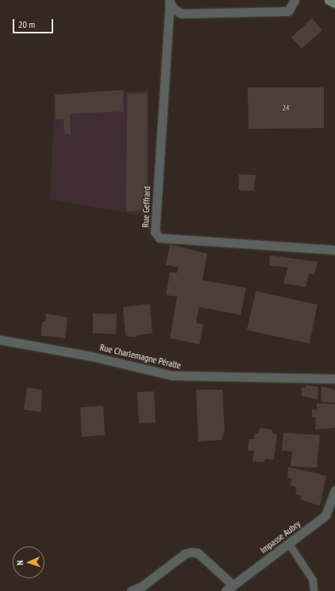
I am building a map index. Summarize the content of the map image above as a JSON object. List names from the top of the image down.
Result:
{
  "streets": {
    "street": ["Rue Geffrard", "Rue Charlemagne Péralte", "Impasse Aubry"]
  },
  "house_numbers": ["24"],
  "scale_bar": "20 m",
  "north": "left"
}
